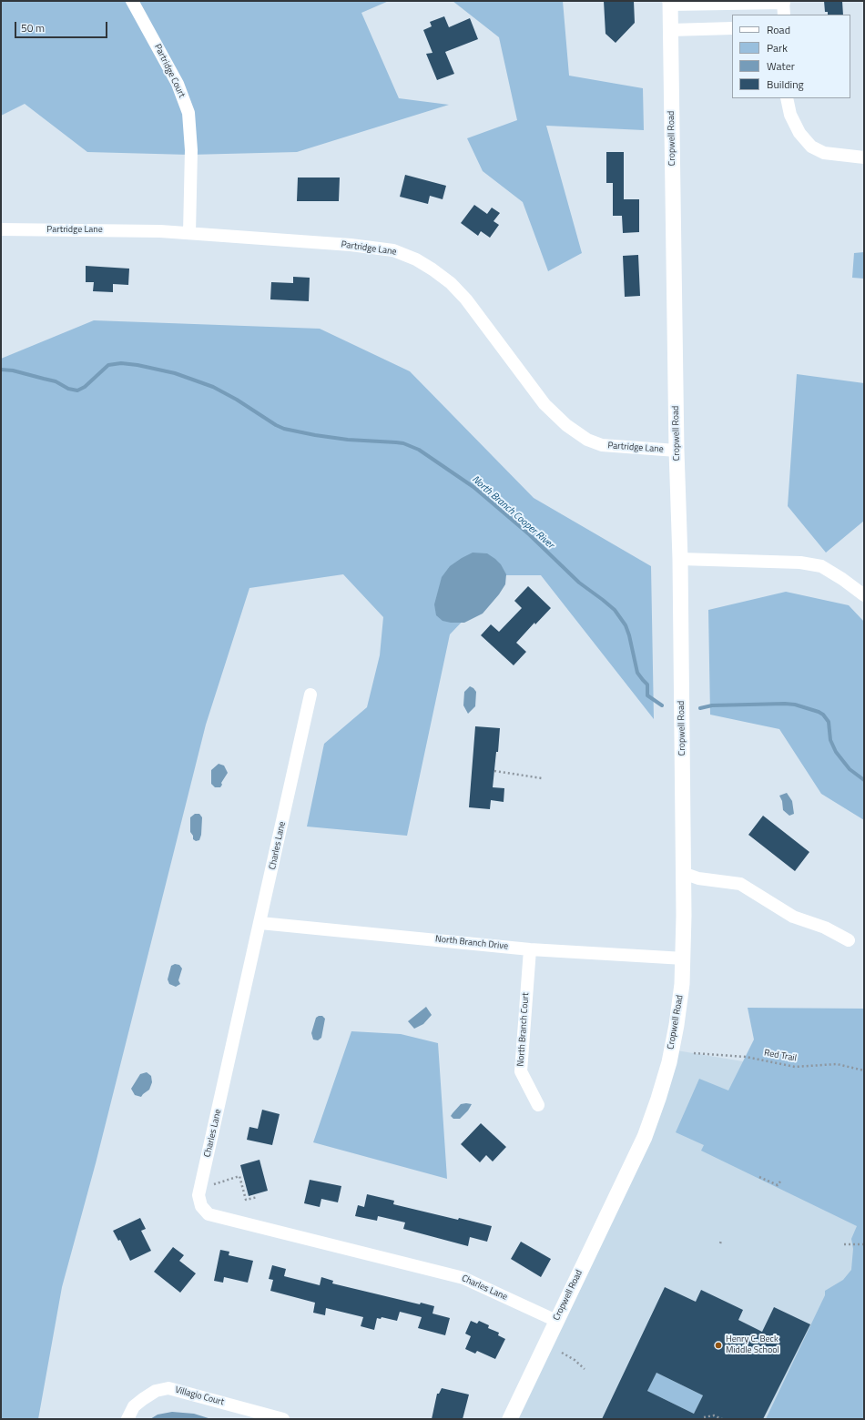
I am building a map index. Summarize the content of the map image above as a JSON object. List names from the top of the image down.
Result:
{
  "streets": {
    "street": [
      "Partridge Court",
      "Cropwell Road",
      "Partridge Lane",
      "Charles Lane",
      "North Branch Drive",
      "North Branch Court",
      "Villagio Court"
    ],
    "path": ["Red Trail"]
  },
  "crossings": [
    ["Partridge Court", "Partridge Lane"],
    ["Cropwell Road", "Partridge Lane"],
    ["Cropwell Road", "Charles Lane"],
    ["Cropwell Road", "North Branch Drive"],
    ["Charles Lane", "North Branch Drive"],
    ["North Branch Drive", "North Branch Court"]
  ],
  "water": ["North Branch Cooper River"],
  "places": ["Henry C. Beck Middle School"],
  "legend": [
    "Road",
    "Park",
    "Water",
    "Building"
  ],
  "scale_bar": "50 m"
}
